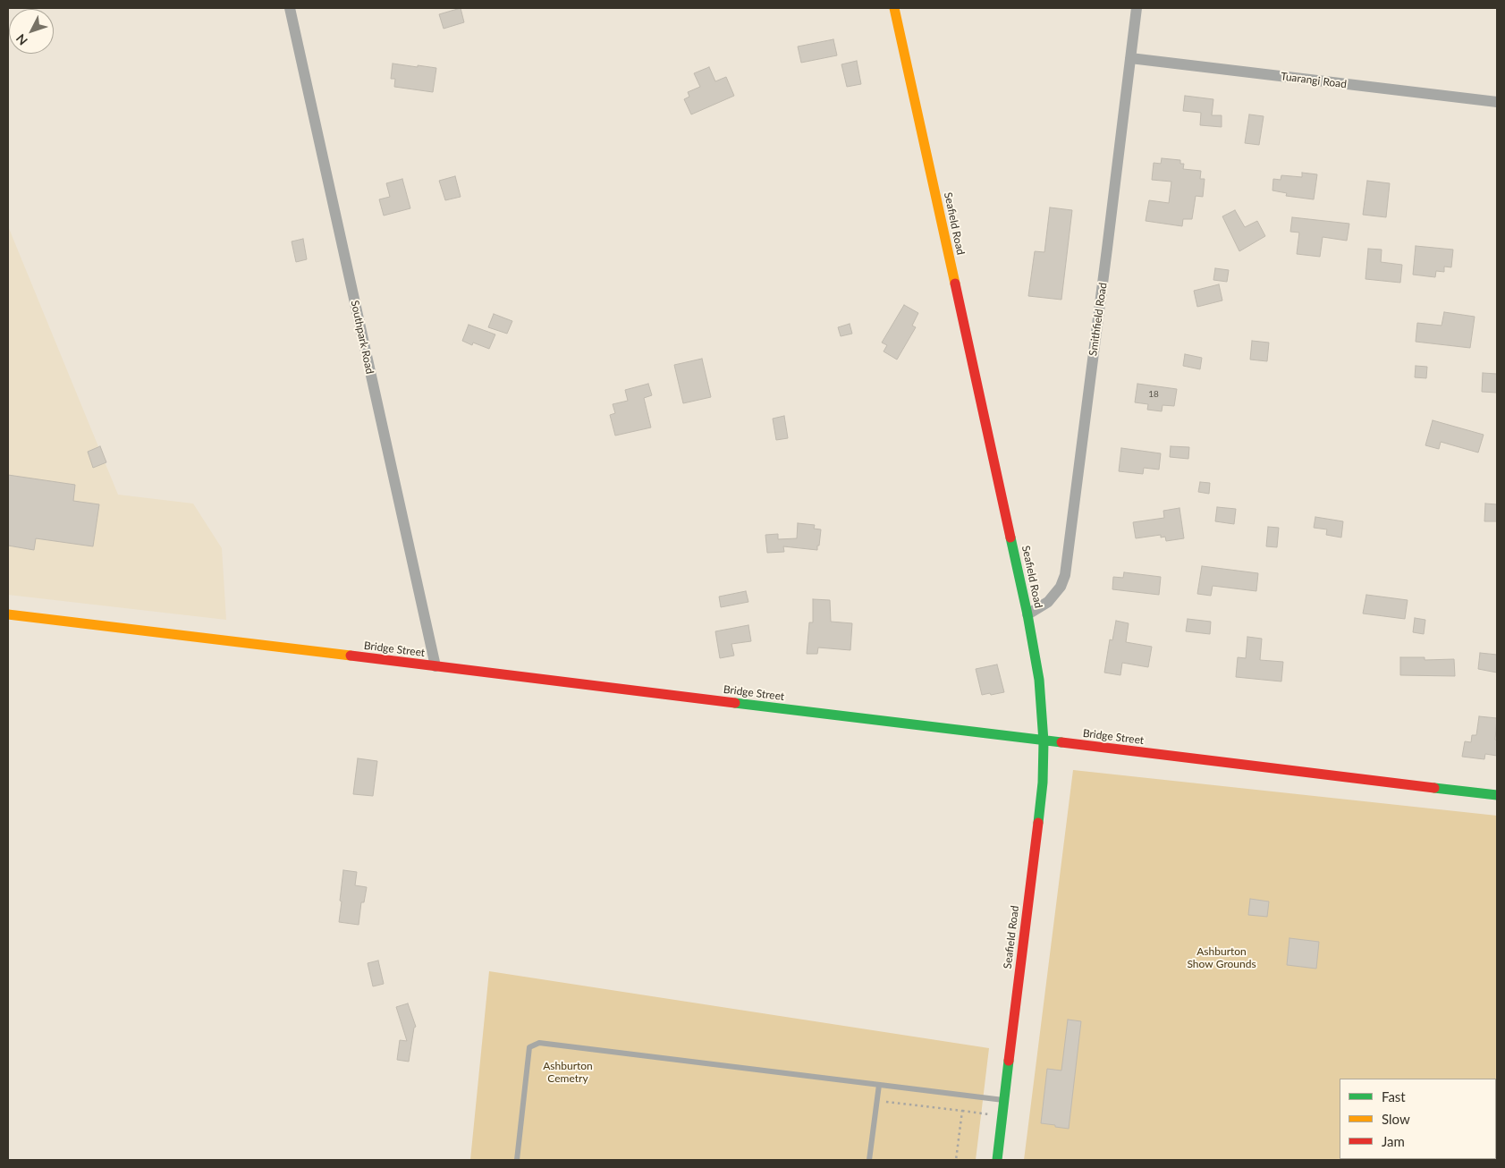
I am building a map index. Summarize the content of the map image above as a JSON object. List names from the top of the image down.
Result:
{
  "streets": {
    "street": [
      "Tuarangi Road",
      "Seafield Road",
      "Smithfield Road",
      "Southpark Road",
      "Bridge Street"
    ]
  },
  "crossings": [
    ["Tuarangi Road", "Smithfield Road"],
    ["Seafield Road", "Smithfield Road"],
    ["Seafield Road", "Bridge Street"],
    ["Southpark Road", "Bridge Street"]
  ],
  "parks": ["Ashburton Show Grounds", "Ashburton Cemetry"],
  "house_numbers": ["18"],
  "legend": ["Fast", "Slow", "Jam"],
  "north": "bottom left"
}
